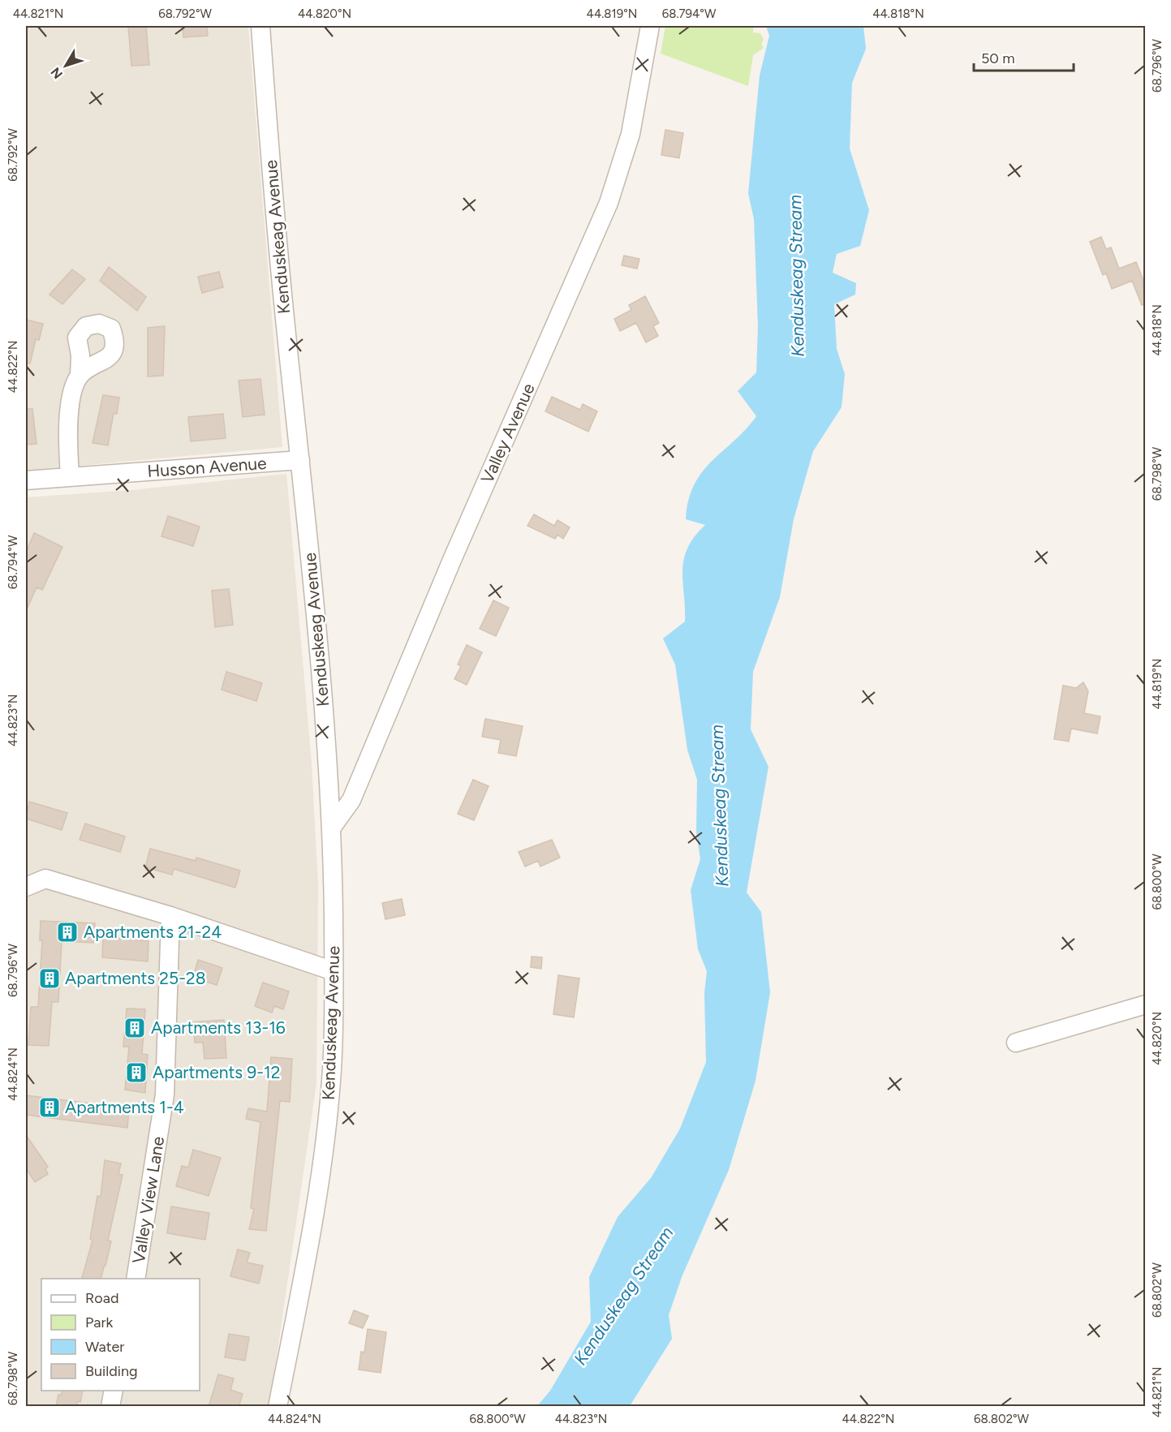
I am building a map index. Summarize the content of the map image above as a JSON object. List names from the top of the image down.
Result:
{
  "streets": {
    "street": [
      "Kenduskeag Avenue",
      "Valley Avenue",
      "Husson Avenue",
      "Valley View Lane"
    ]
  },
  "crossings": [
    ["Kenduskeag Avenue", "Valley Avenue"],
    ["Kenduskeag Avenue", "Husson Avenue"]
  ],
  "water": ["Kenduskeag Stream"],
  "places": {
    "building": [
      "Apartments 21-24",
      "Apartments 25-28",
      "Apartments 13-16",
      "Apartments 9-12",
      "Apartments 1-4"
    ]
  },
  "legend": [
    "Road",
    "Park",
    "Water",
    "Building"
  ],
  "scale_bar": "50 m",
  "north": "bottom left",
  "coordinates": [
    "44.821°N",
    "68.792°W",
    "44.820°N",
    "44.819°N",
    "68.794°W",
    "44.818°N",
    "68.796°W",
    "44.822°N",
    "68.798°W",
    "44.823°N",
    "68.800°W",
    "44.824°N",
    "68.802°W"
  ]
}
